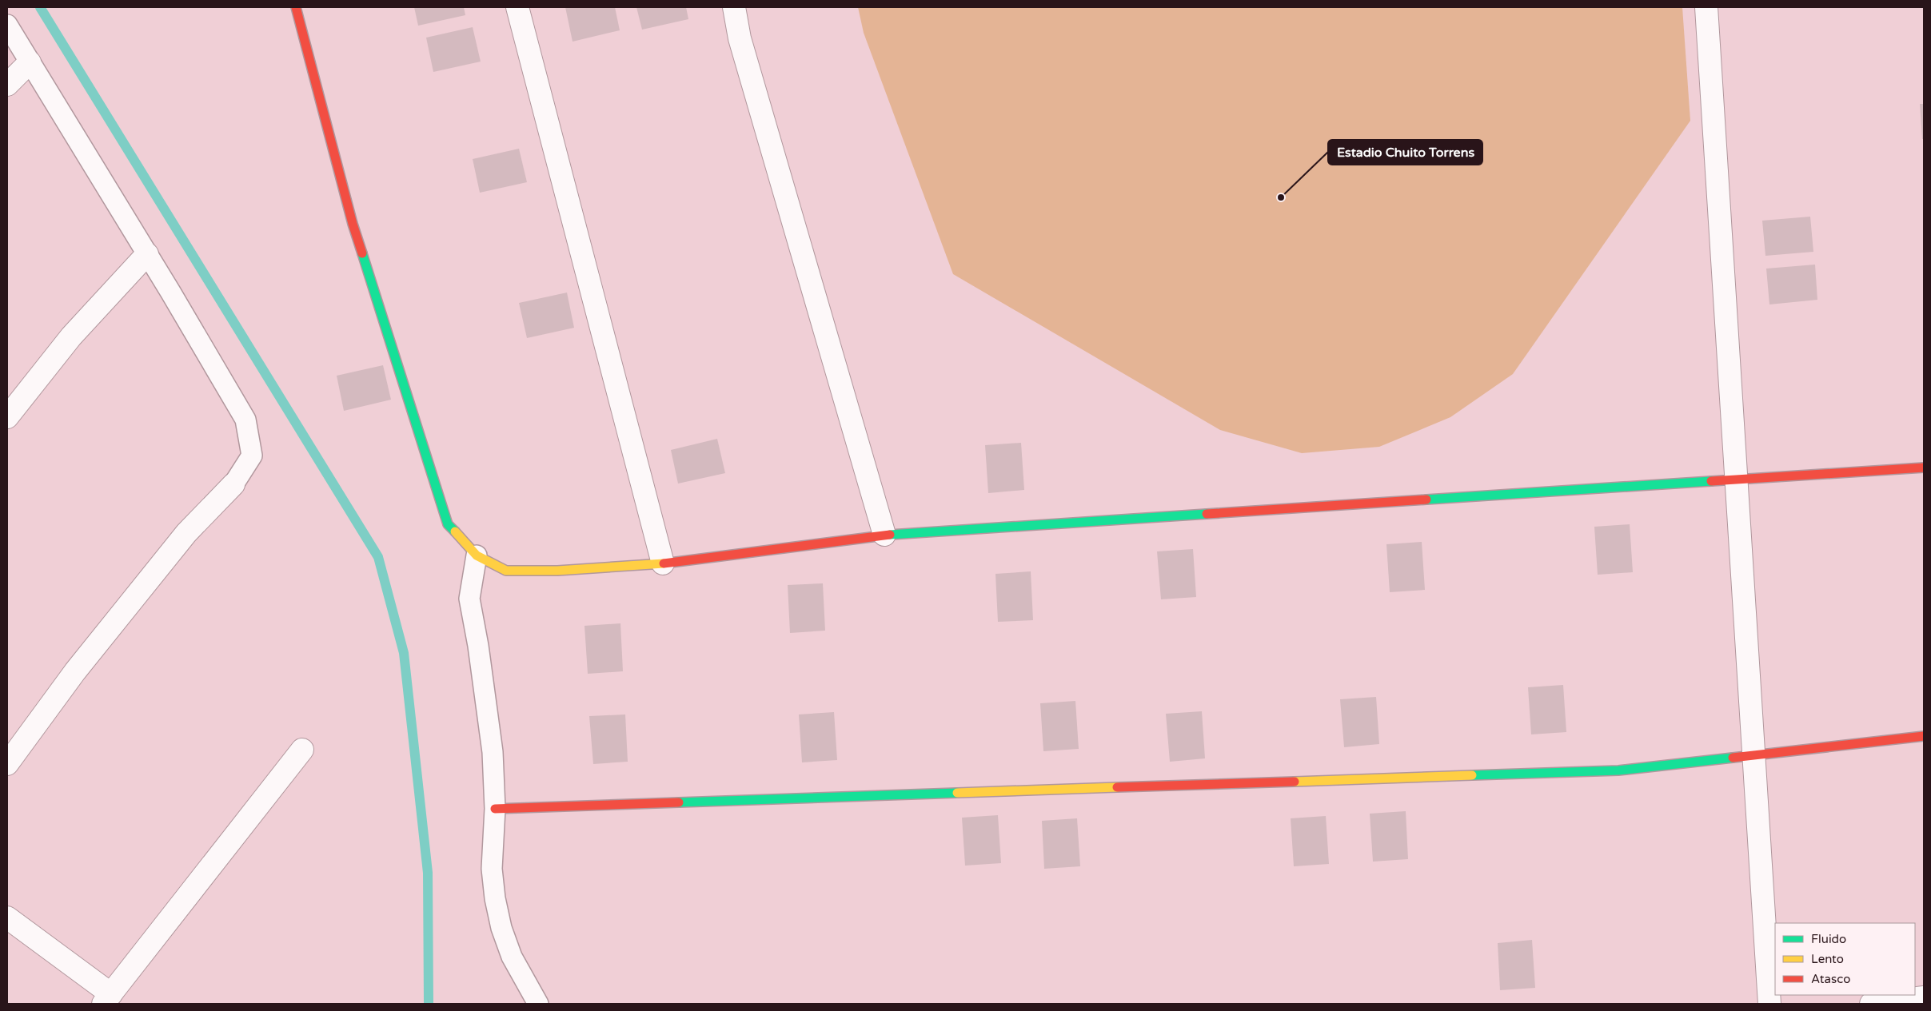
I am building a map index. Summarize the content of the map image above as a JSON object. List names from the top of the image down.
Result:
{
  "places": ["Estadio Chuito Torrens"],
  "legend": ["Fluido", "Lento", "Atasco"]
}
